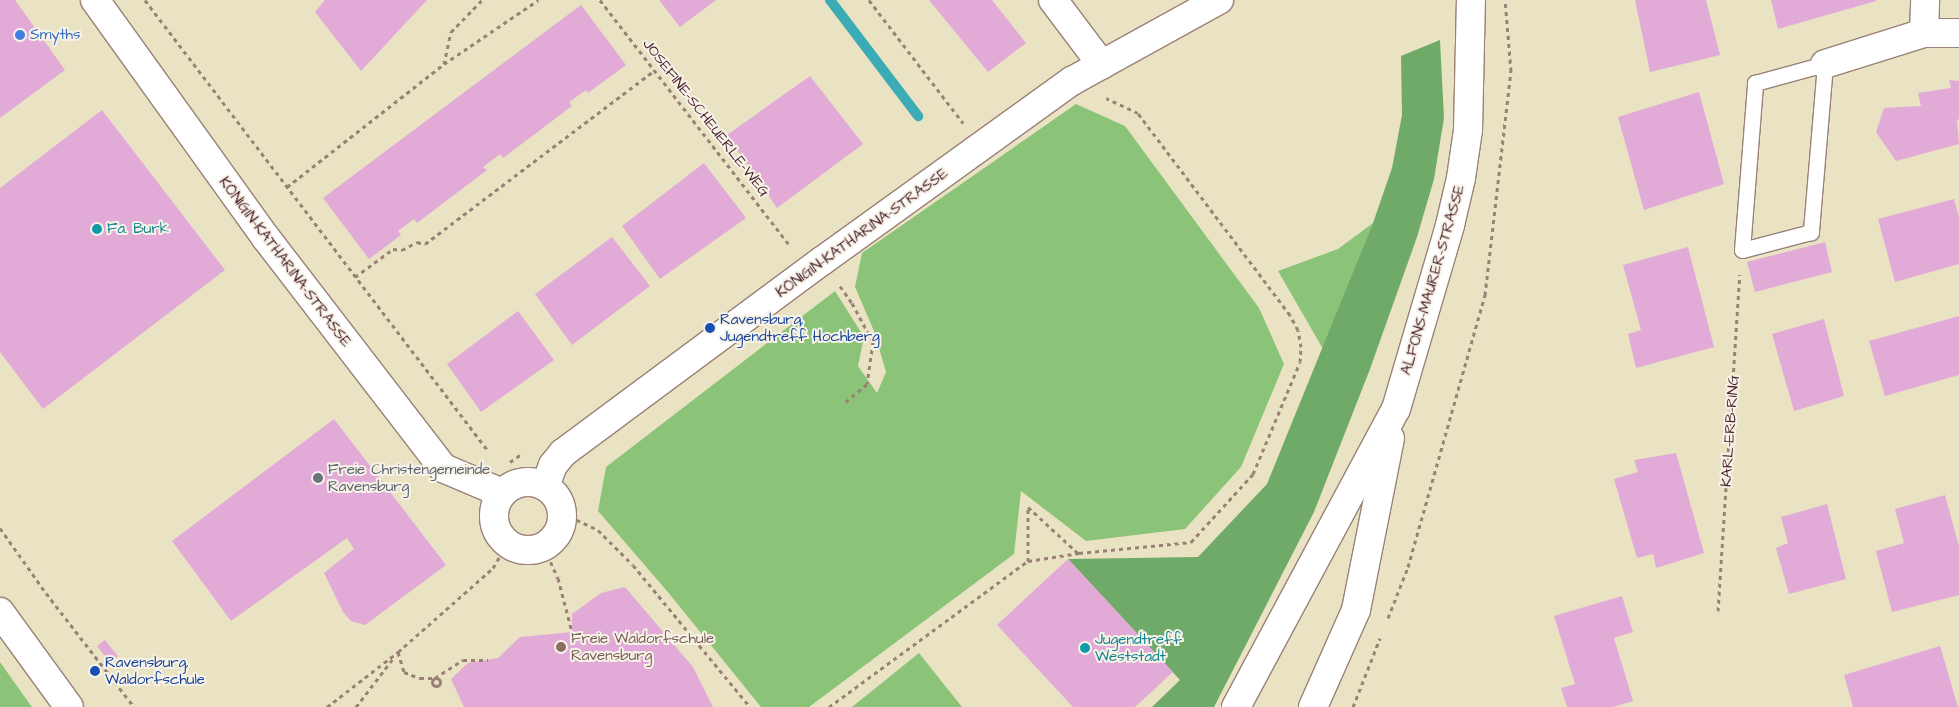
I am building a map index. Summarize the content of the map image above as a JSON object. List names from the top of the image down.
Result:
{
  "streets": {
    "street": ["KÖNIGIN-KATHARINA-STRASSE", "ALFONS-MAURER-STRASSE"],
    "path": ["JOSEFINE-SCHEUERLE-WEG", "KARL-ERB-RING"]
  },
  "places": [
    "Smyths",
    "Fa. Burk",
    "Ravensburg, Jugendtreff Hochberg",
    "Freie Christengemeinde Ravensburg",
    "Freie Waldorfschule Ravensburg",
    "Jugendtreff Weststadt",
    "Ravensburg, Waldorfschule"
  ]
}
